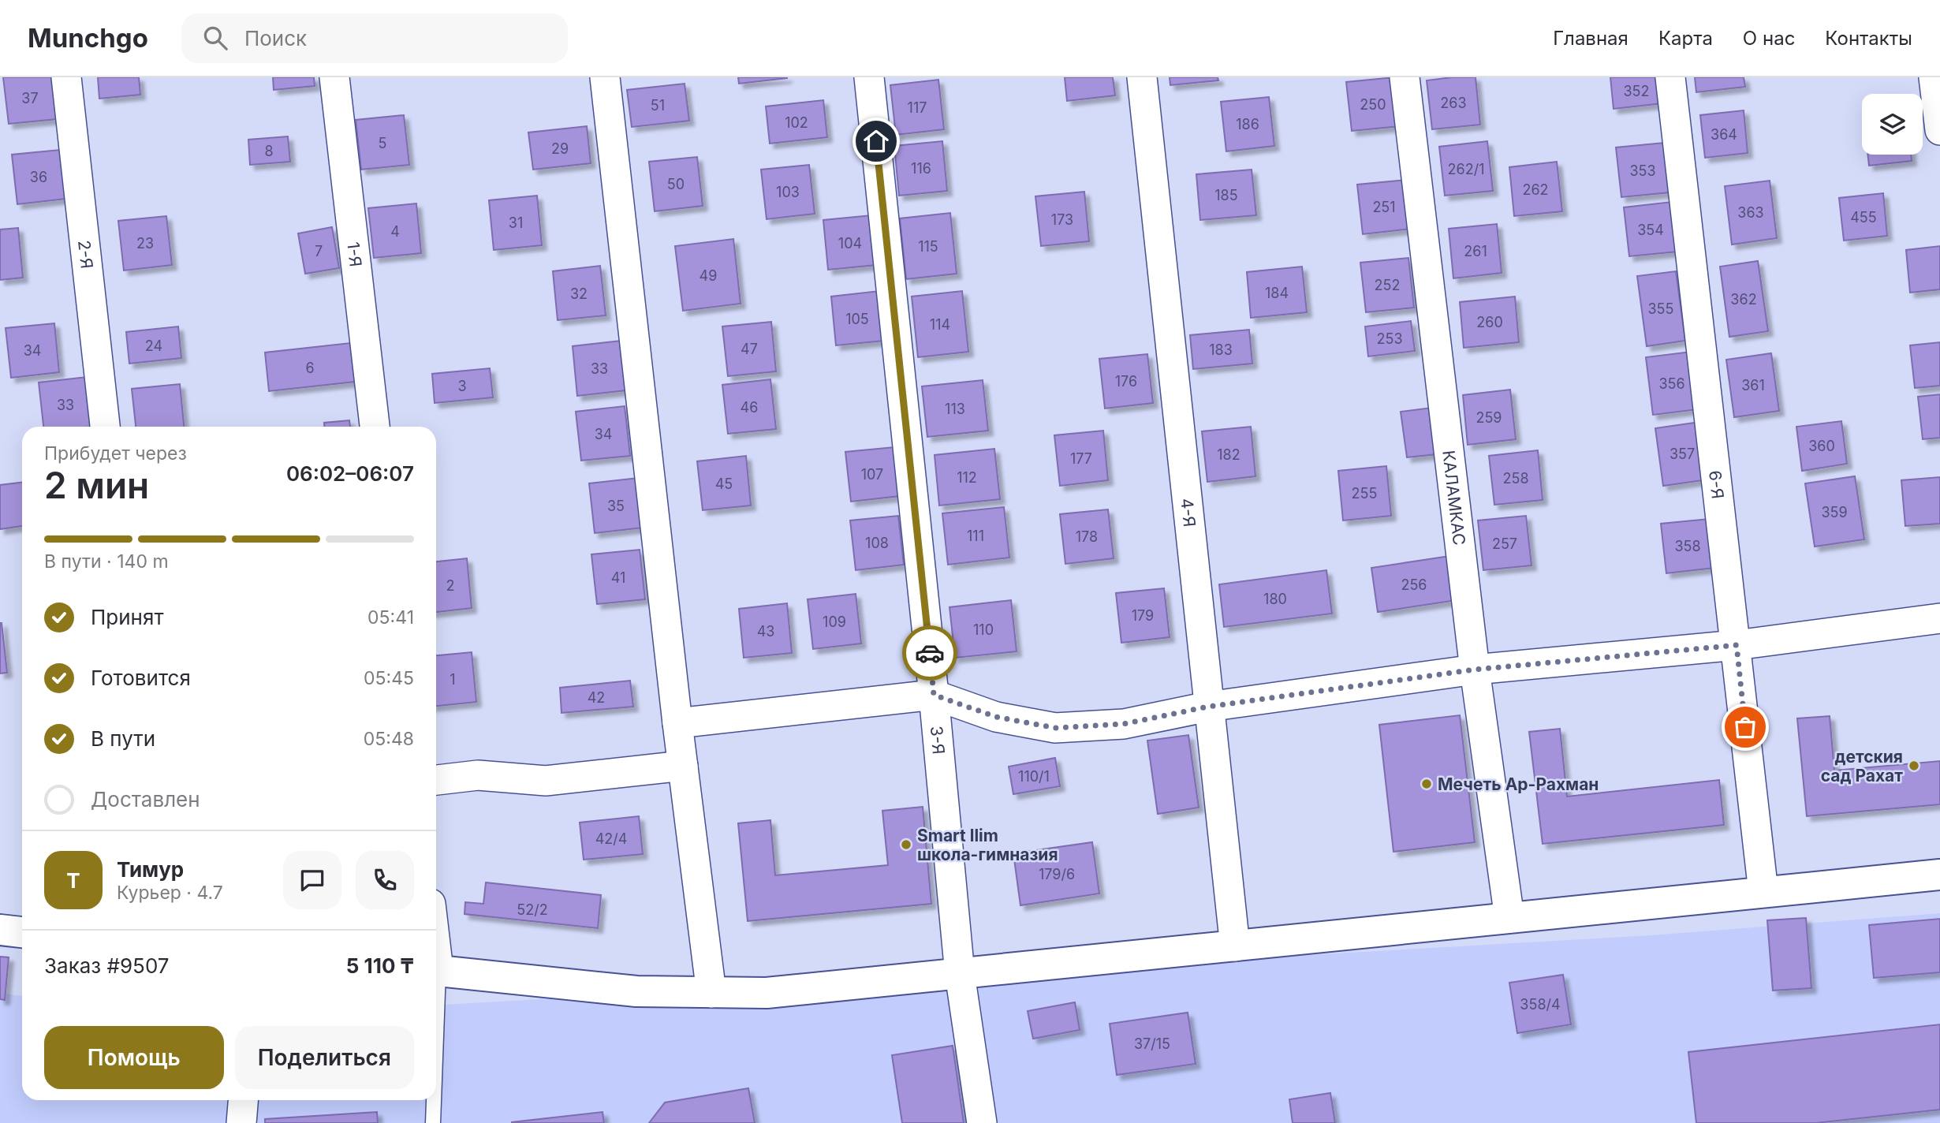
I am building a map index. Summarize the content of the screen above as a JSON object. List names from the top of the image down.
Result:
{
  "streets": {
    "street": [
      "2-Я",
      "1-Я",
      "6-Я",
      "КАЛАМКАС",
      "4-Я",
      "3-Я"
    ]
  },
  "places": ["детския сад Рахат", "Мечеть Ар-Рахман", "Smart llim школа-гимназия"],
  "house_numbers": [
    "352",
    "37",
    "263",
    "250",
    "51",
    "117",
    "102",
    "186",
    "364",
    "5",
    "29",
    "8",
    "116",
    "262/1",
    "353",
    "36",
    "50",
    "262",
    "103",
    "185",
    "251",
    "363",
    "455",
    "173",
    "31",
    "354",
    "4",
    "23",
    "104",
    "115",
    "7",
    "261",
    "49",
    "252",
    "184",
    "32",
    "362",
    "355",
    "105",
    "260",
    "114",
    "253",
    "24",
    "47",
    "183",
    "34",
    "6",
    "33",
    "176",
    "356",
    "361",
    "3",
    "33",
    "46",
    "113",
    "259",
    "34",
    "360",
    "357",
    "182",
    "177",
    "107",
    "112",
    "258",
    "45",
    "255",
    "35",
    "359",
    "111",
    "178",
    "108",
    "257",
    "358",
    "41",
    "256",
    "2",
    "180",
    "179",
    "109",
    "110",
    "43",
    "1",
    "42",
    "110/1",
    "42/4",
    "179/6",
    "52/2",
    "358/4",
    "37/15"
  ],
  "page": {
    "header": "Munchgo",
    "search": "Поиск",
    "nav": [
      "Главная",
      "Карта",
      "О нас",
      "Контакты"
    ],
    "heading": ["2 мин", "Прибудет через", "06:02–06:07"],
    "panel": [
      "Тимур",
      "Курьер · 4.7",
      "Заказ #9507",
      "5 110 ₸"
    ],
    "bar": "В пути · 140 m",
    "list": [
      ["Принят", "05:41"],
      ["Готовится", "05:45"],
      ["В пути", "05:48"],
      "Доставлен"
    ],
    "round": "Т",
    "buttons": ["Помощь", "Поделиться"]
  }
}
